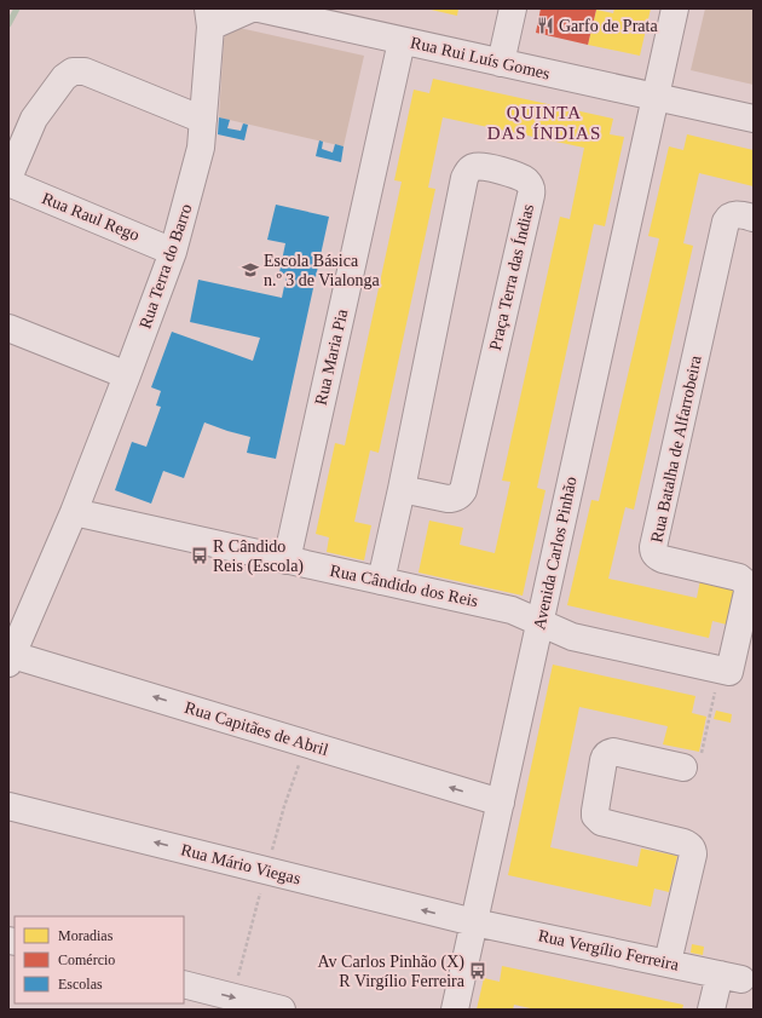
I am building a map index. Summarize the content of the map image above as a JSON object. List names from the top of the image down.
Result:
{
  "streets": {
    "street": [
      "Rua Rui Luís Gomes",
      "Rua Raul Rego",
      "Rua Terra do Barro",
      "Praça Terra das Índias",
      "Rua Maria Pia",
      "Rua Batalha de Alfarrobeira",
      "Avenida Carlos Pinhão",
      "Rua Cândido dos Reis",
      "Rua Capitães de Abril",
      "Rua Mário Viegas",
      "Rua Vergílio Ferreira"
    ]
  },
  "crossings": [
    ["Rua Rui Luís Gomes", "Rua Terra do Barro"],
    ["Rua Rui Luís Gomes", "Rua Maria Pia"],
    ["Rua Rui Luís Gomes", "Avenida Carlos Pinhão"],
    ["Rua Raul Rego", "Rua Terra do Barro"],
    ["Rua Terra do Barro", "Rua Cândido dos Reis"],
    ["Rua Terra do Barro", "Rua Capitães de Abril"],
    ["Praça Terra das Índias", "Rua Cândido dos Reis"],
    ["Rua Maria Pia", "Rua Cândido dos Reis"],
    ["Rua Batalha de Alfarrobeira", "Rua Cândido dos Reis"],
    ["Avenida Carlos Pinhão", "Rua Cândido dos Reis"],
    ["Avenida Carlos Pinhão", "Rua Capitães de Abril"],
    ["Avenida Carlos Pinhão", "Rua Mário Viegas"],
    ["Avenida Carlos Pinhão", "Rua Vergílio Ferreira"],
    ["Rua Mário Viegas", "Rua Vergílio Ferreira"]
  ],
  "one_way": ["Rua Capitães de Abril", "Rua Mário Viegas"],
  "districts": ["QUINTA DAS ÍNDIAS"],
  "places": {
    "restaurant": ["Garfo de Prata"],
    "school or university": ["Escola Básica n.º 3 de Vialonga"],
    "bus stop": ["R Cândido Reis (Escola)", "Av Carlos Pinhão (X) R Virgílio Ferreira"]
  },
  "legend": ["Moradias", "Comércio", "Escolas"]
}
